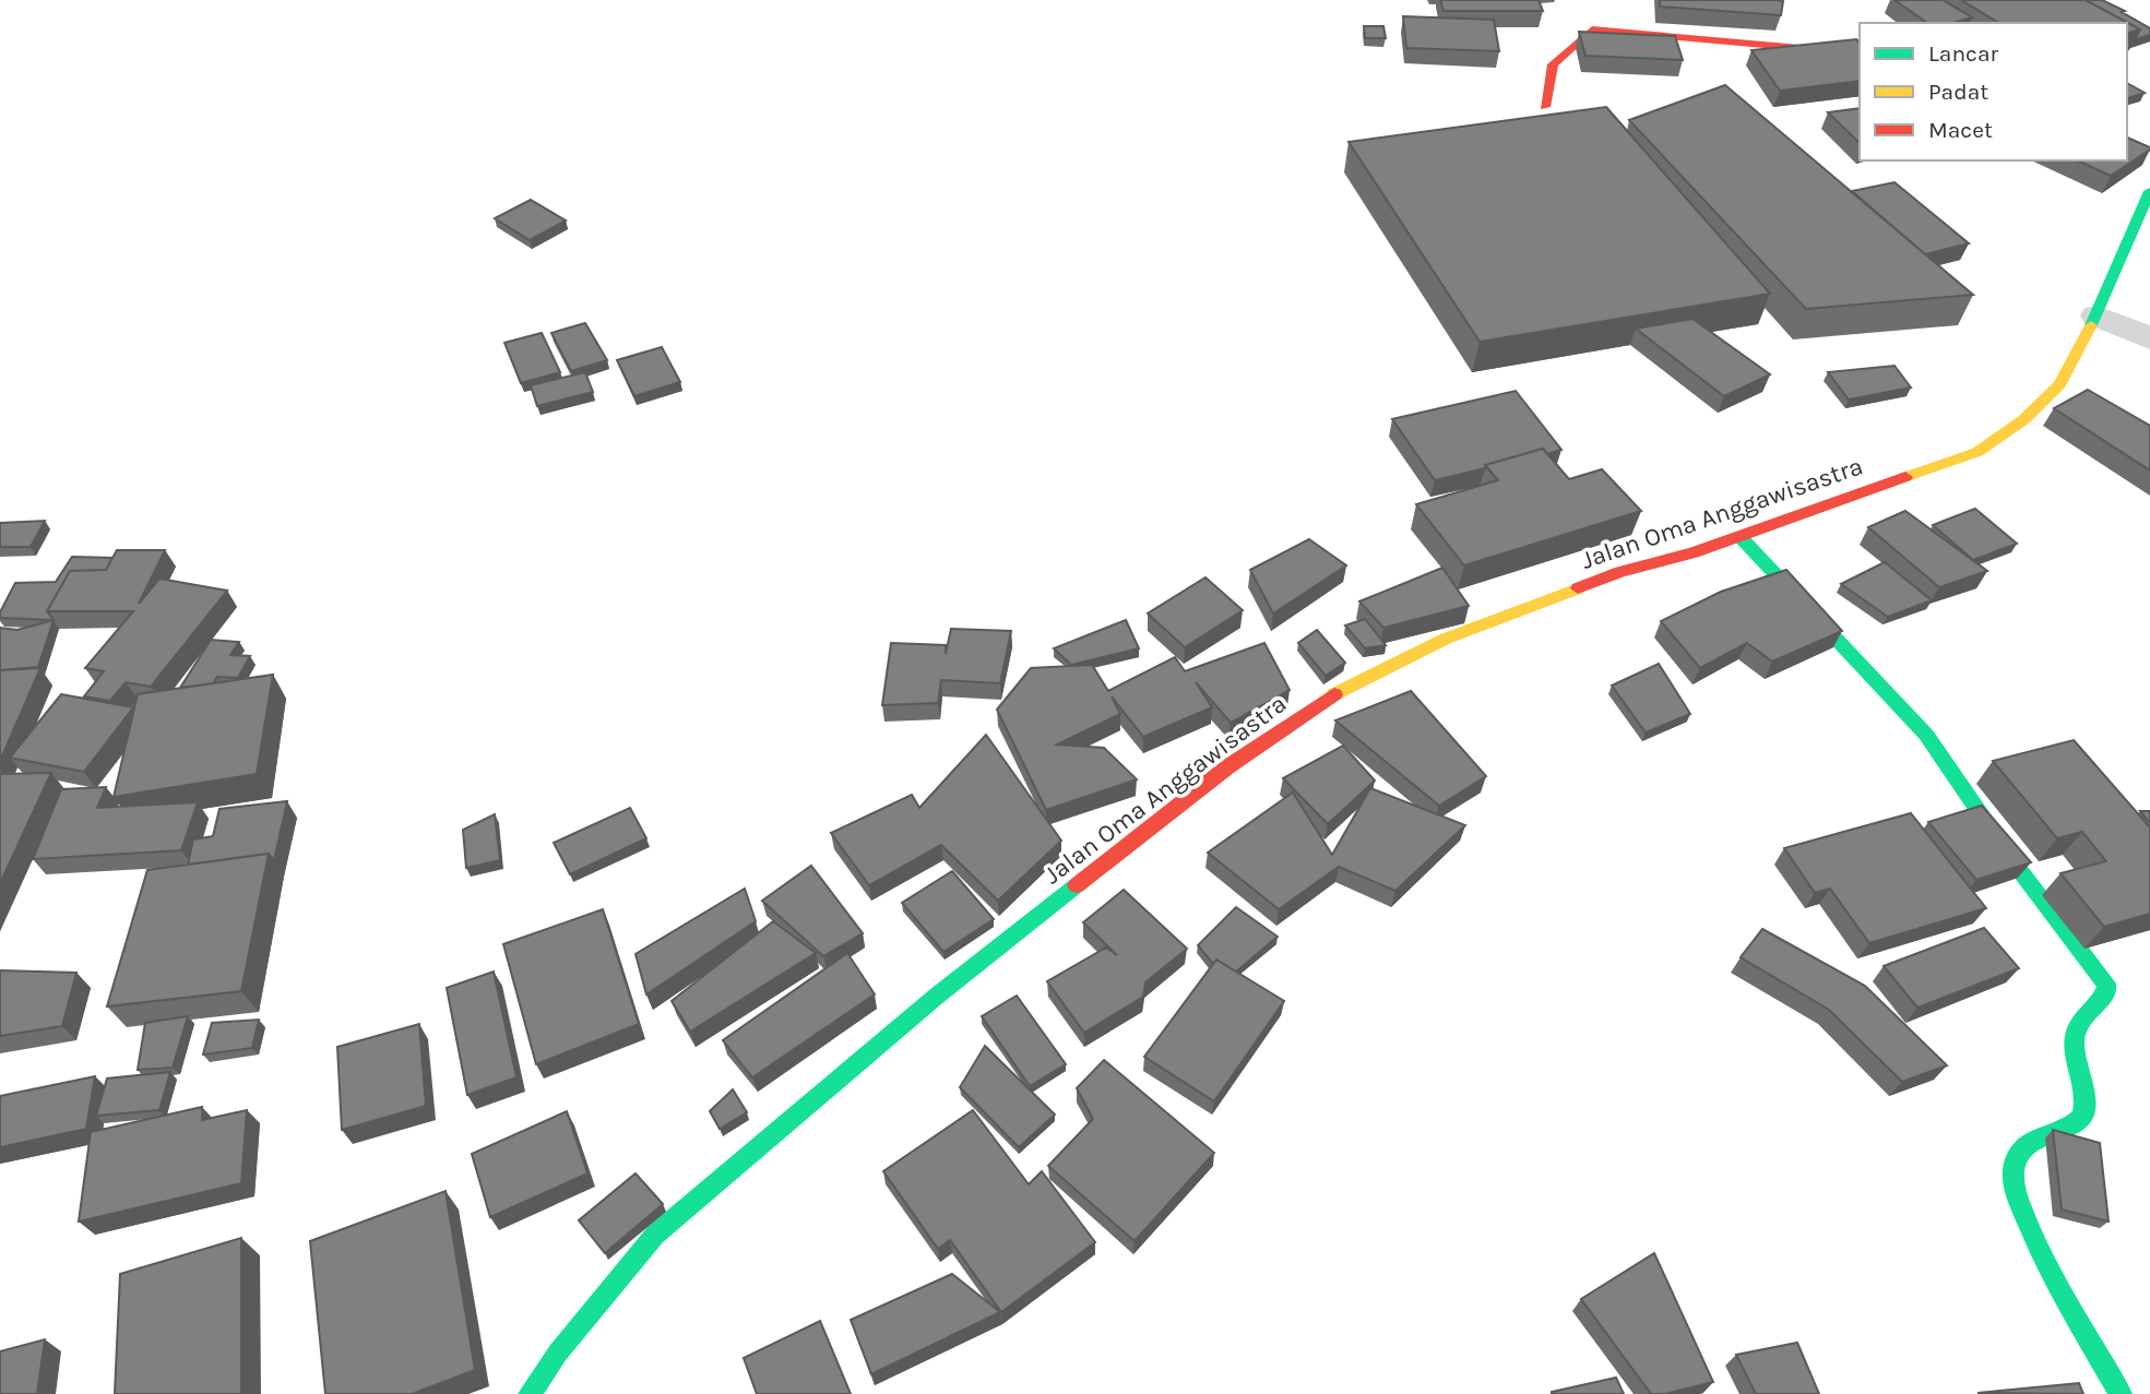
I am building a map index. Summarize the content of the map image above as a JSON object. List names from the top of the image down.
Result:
{
  "streets": {
    "main road": ["Jalan Oma Anggawisastra"]
  },
  "legend": ["Lancar", "Padat", "Macet"]
}
